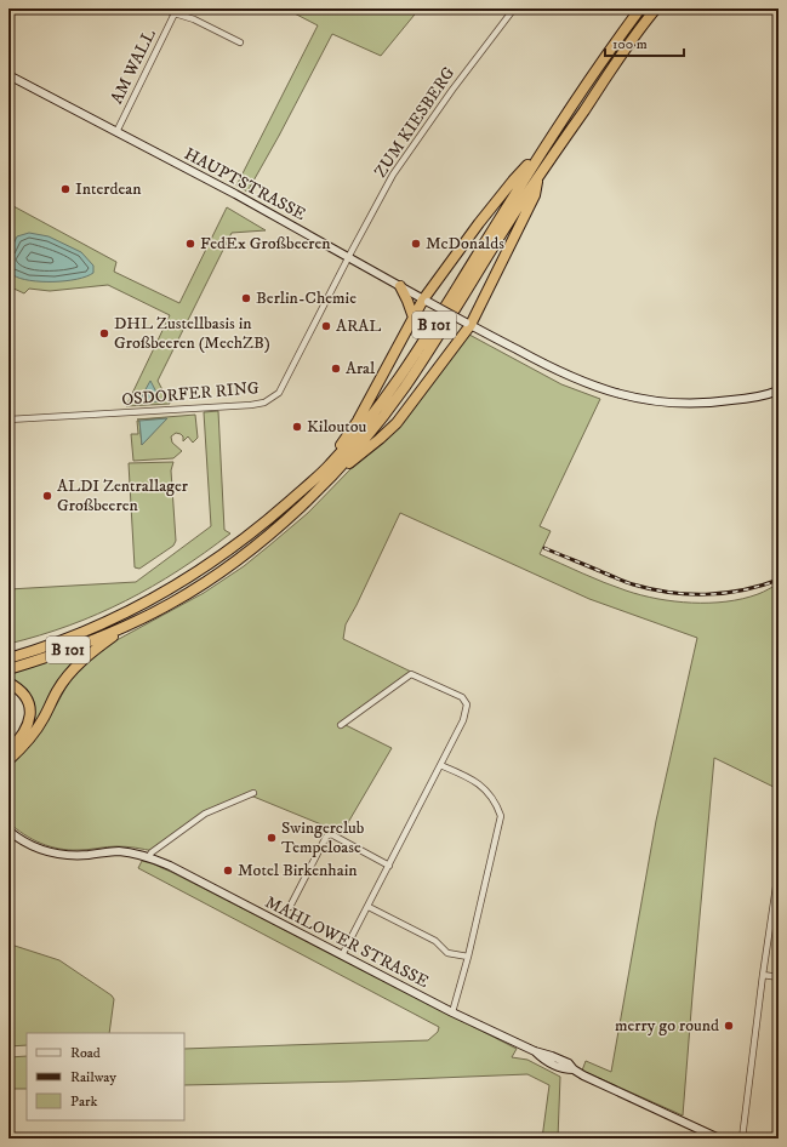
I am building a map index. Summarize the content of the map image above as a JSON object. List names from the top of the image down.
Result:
{
  "streets": {
    "highway": ["B 101"],
    "street": [
      "AM WALL",
      "ZUM KIESBERG",
      "HAUPTSTRASSE",
      "OSDORFER RING",
      "MAHLOWER STRASSE"
    ]
  },
  "crossings": [
    ["AM WALL", "HAUPTSTRASSE"],
    ["ZUM KIESBERG", "HAUPTSTRASSE"],
    ["ZUM KIESBERG", "OSDORFER RING"],
    ["HAUPTSTRASSE", "OSDORFER RING"]
  ],
  "places": [
    "Interdean",
    "FedEx Großbeeren",
    "McDonalds",
    "Berlin-Chemie",
    "ARAL",
    "DHL Zustellbasis in Großbeeren (MechZB)",
    "Aral",
    "Kiloutou",
    "ALDI Zentrallager Großbeeren",
    "Swingerclub Tempeloase",
    "Motel Birkenhain",
    "merry go round"
  ],
  "legend": ["Road", "Railway", "Park"],
  "scale_bar": "100 m"
}
